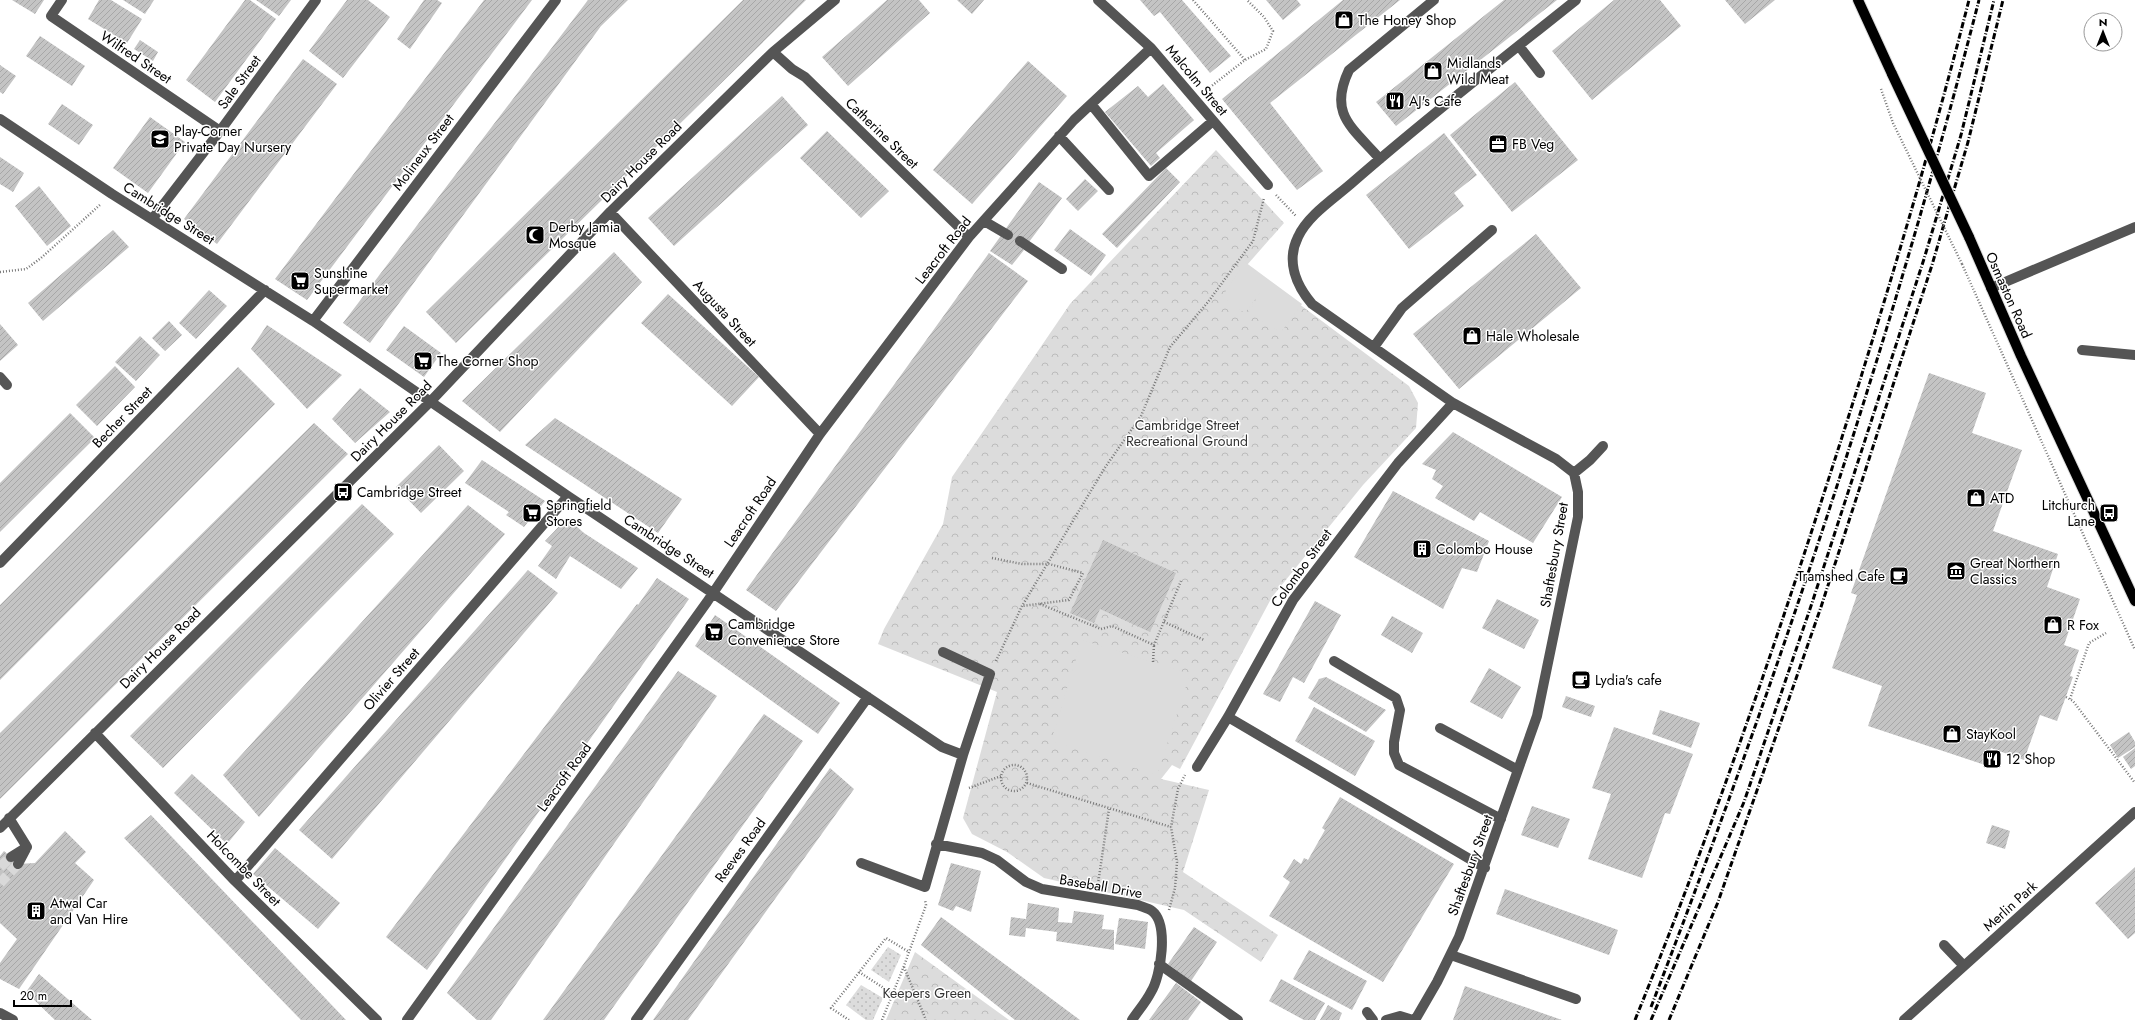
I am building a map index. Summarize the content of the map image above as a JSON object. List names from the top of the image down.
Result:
{
  "streets": {
    "main road": ["Osmaston Road"],
    "street": [
      "Wilfred Street",
      "Malcolm Street",
      "Sale Street",
      "Catherine Street",
      "Molineux Street",
      "Dairy House Road",
      "Cambridge Street",
      "Leacroft Road",
      "Augusta Street",
      "Becher Street",
      "Shaftesbury Street",
      "Colombo Street",
      "Olivier Street",
      "Reeves Road",
      "Holcombe Street",
      "Baseball Drive",
      "Merlin Park"
    ]
  },
  "crossings": [
    ["Wilfred Street", "Sale Street"],
    ["Malcolm Street", "Leacroft Road"],
    ["Sale Street", "Cambridge Street"],
    ["Catherine Street", "Dairy House Road"],
    ["Catherine Street", "Leacroft Road"],
    ["Molineux Street", "Cambridge Street"],
    ["Dairy House Road", "Cambridge Street"],
    ["Dairy House Road", "Augusta Street"],
    ["Dairy House Road", "Holcombe Street"],
    ["Cambridge Street", "Leacroft Road"],
    ["Cambridge Street", "Becher Street"],
    ["Cambridge Street", "Olivier Street"],
    ["Cambridge Street", "Reeves Road"],
    ["Leacroft Road", "Augusta Street"],
    ["Olivier Street", "Holcombe Street"]
  ],
  "parks": ["Cambridge Street Recreational Ground", "Keepers Green"],
  "places": {
    "shop": [
      "The Honey Shop",
      "Midlands Wild Meat",
      "Hale Wholesale",
      "ATD",
      "R Fox",
      "StayKool"
    ],
    "restaurant": ["AJ's Cafe", "12 Shop"],
    "school or university": ["Play-Corner Private Day Nursery"],
    "office": ["FB Veg"],
    "mosque": ["Derby Jamia Mosque"],
    "supermarket": [
      "Sunshine Supermarket",
      "The Corner Shop",
      "Springfield Stores",
      "Cambridge Convenience Store"
    ],
    "bus stop": ["Cambridge Street", "Litchurch Lane"],
    "building": ["Colombo House", "Atwal Car and Van Hire"],
    "museum": ["Great Northern Classics"],
    "cafe": ["Tramshed Cafe", "Lydia's cafe"]
  },
  "scale_bar": "20 m",
  "north": "top"
}
